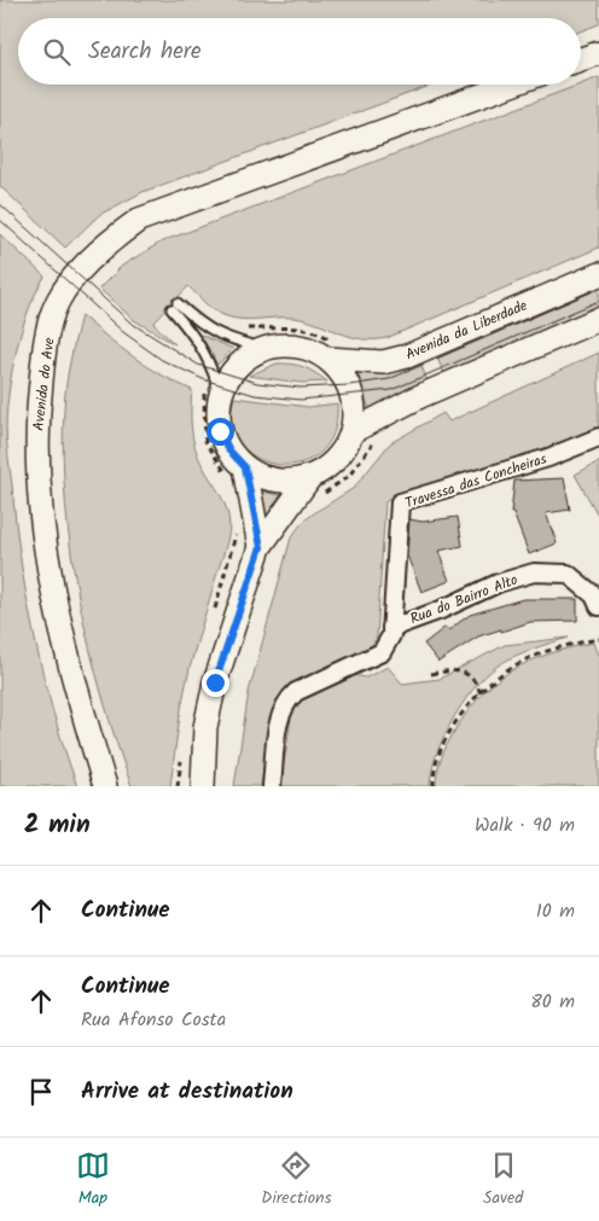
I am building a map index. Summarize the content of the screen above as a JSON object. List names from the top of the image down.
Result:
{
  "streets": {
    "street": [
      "Avenida da Liberdade",
      "Avenida do Ave",
      "Travessa das Concheiras",
      "Rua do Bairro Alto"
    ]
  },
  "crossings": [
    ["Travessa das Concheiras", "Rua do Bairro Alto"]
  ],
  "page": {
    "search": "Search here",
    "heading": ["2 min", "Walk · 90 m"],
    "list": [
      ["Continue", "10 m"],
      ["Continue", "Rua Afonso Costa", "80 m"],
      "Arrive at destination"
    ],
    "nav": ["Map", "Directions", "Saved"]
  }
}
